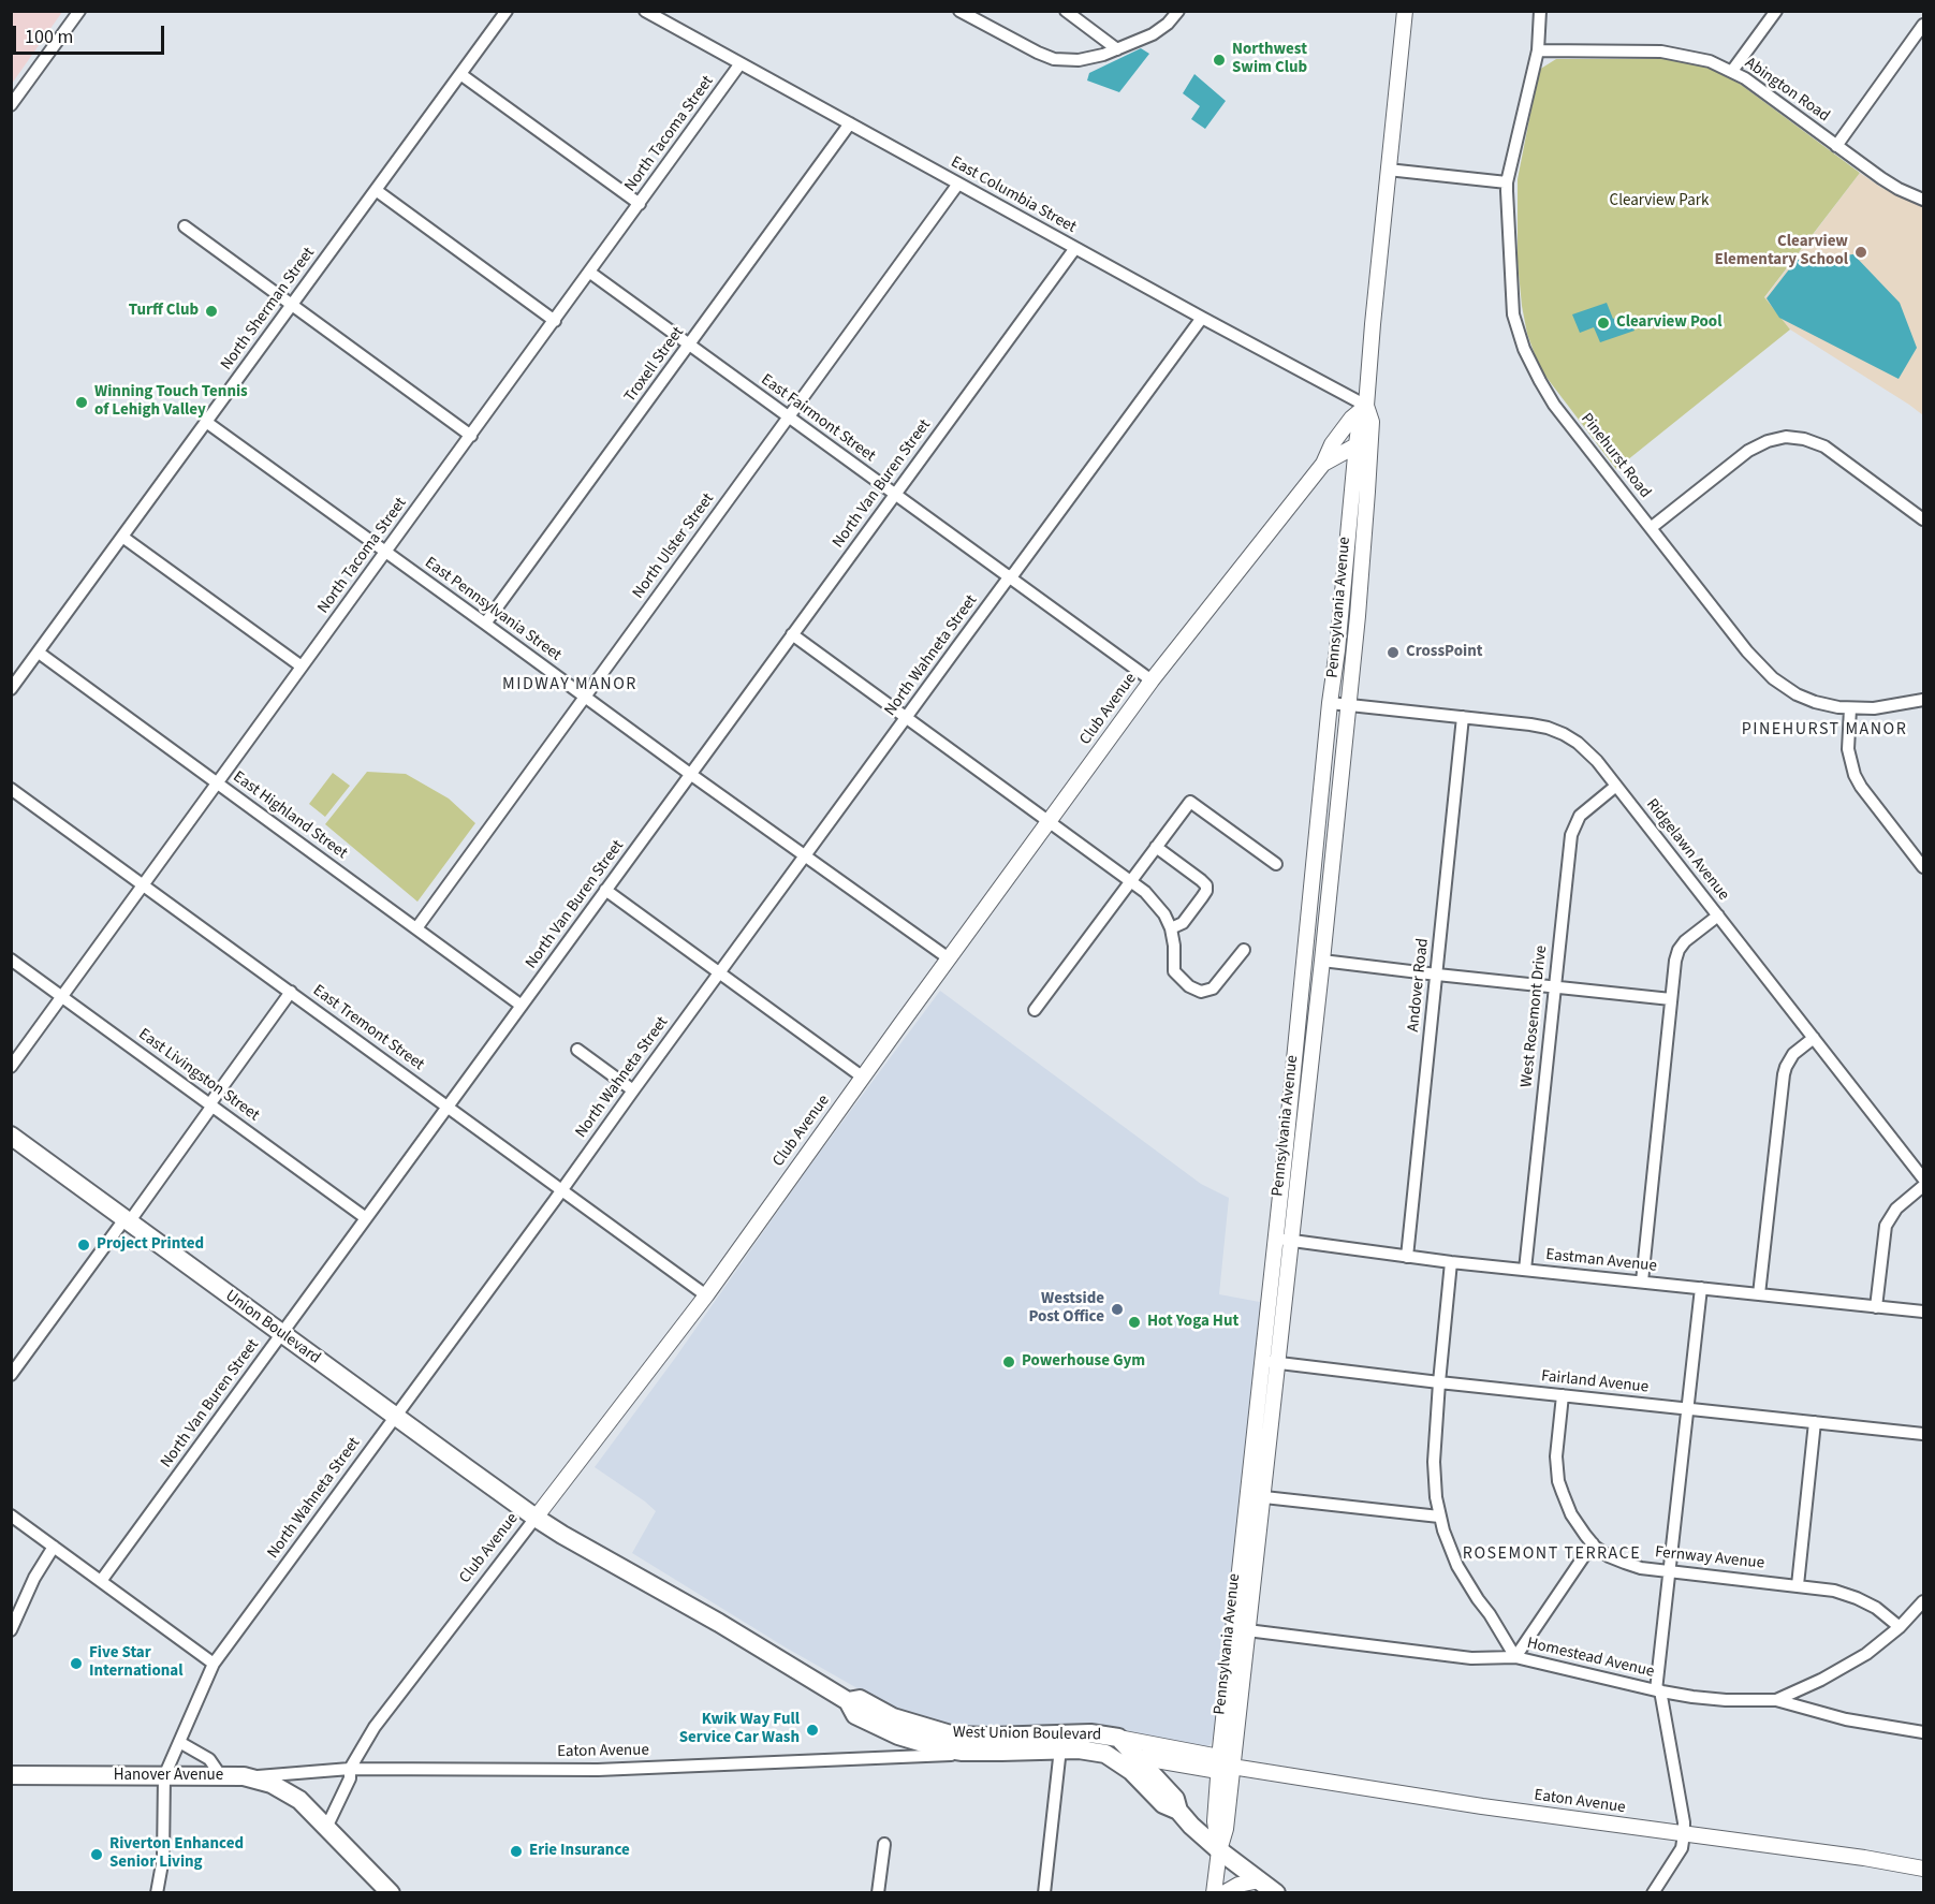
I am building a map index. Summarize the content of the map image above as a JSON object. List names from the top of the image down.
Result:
{
  "streets": {
    "main road": ["Union Boulevard", "West Union Boulevard", "Hanover Avenue"],
    "street": [
      "Abington Road",
      "North Tacoma Street",
      "East Columbia Street",
      "North Sherman Street",
      "Troxell Street",
      "East Fairmont Street",
      "Pinehurst Road",
      "North Van Buren Street",
      "North Ulster Street",
      "Pennsylvania Avenue",
      "East Pennsylvania Street",
      "North Wahneta Street",
      "Club Avenue",
      "East Highland Street",
      "Ridgelawn Avenue",
      "Andover Road",
      "West Rosemont Drive",
      "East Tremont Street",
      "East Livingston Street",
      "Eastman Avenue",
      "Fairland Avenue",
      "Fernway Avenue",
      "Homestead Avenue",
      "Eaton Avenue"
    ]
  },
  "crossings": [
    ["Abington Road", "Pinehurst Road"],
    ["North Tacoma Street", "East Columbia Street"],
    ["North Tacoma Street", "East Fairmont Street"],
    ["North Tacoma Street", "East Pennsylvania Street"],
    ["North Tacoma Street", "East Highland Street"],
    ["North Tacoma Street", "East Tremont Street"],
    ["North Tacoma Street", "East Livingston Street"],
    ["East Columbia Street", "Troxell Street"],
    ["East Columbia Street", "North Van Buren Street"],
    ["East Columbia Street", "North Ulster Street"],
    ["East Columbia Street", "Pennsylvania Avenue"],
    ["East Columbia Street", "North Wahneta Street"],
    ["East Columbia Street", "Club Avenue"],
    ["North Sherman Street", "East Pennsylvania Street"],
    ["North Sherman Street", "East Highland Street"],
    ["Troxell Street", "East Fairmont Street"],
    ["Troxell Street", "East Pennsylvania Street"],
    ["East Fairmont Street", "North Van Buren Street"],
    ["East Fairmont Street", "North Ulster Street"],
    ["East Fairmont Street", "North Wahneta Street"],
    ["East Fairmont Street", "Club Avenue"],
    ["North Van Buren Street", "East Pennsylvania Street"],
    ["North Van Buren Street", "East Highland Street"],
    ["North Van Buren Street", "East Tremont Street"],
    ["North Van Buren Street", "East Livingston Street"],
    ["North Van Buren Street", "Union Boulevard"],
    ["North Ulster Street", "East Pennsylvania Street"],
    ["North Ulster Street", "East Highland Street"],
    ["Pennsylvania Avenue", "Club Avenue"],
    ["Pennsylvania Avenue", "Ridgelawn Avenue"],
    ["Pennsylvania Avenue", "Eastman Avenue"],
    ["Pennsylvania Avenue", "Fairland Avenue"],
    ["Pennsylvania Avenue", "Homestead Avenue"],
    ["Pennsylvania Avenue", "West Union Boulevard"],
    ["Pennsylvania Avenue", "Eaton Avenue"],
    ["East Pennsylvania Street", "North Wahneta Street"],
    ["East Pennsylvania Street", "Club Avenue"],
    ["North Wahneta Street", "East Tremont Street"],
    ["North Wahneta Street", "Union Boulevard"],
    ["North Wahneta Street", "Hanover Avenue"],
    ["Club Avenue", "East Tremont Street"],
    ["Club Avenue", "Union Boulevard"],
    ["Club Avenue", "West Union Boulevard"],
    ["Club Avenue", "Eaton Avenue"],
    ["Club Avenue", "Hanover Avenue"],
    ["Ridgelawn Avenue", "Andover Road"],
    ["Ridgelawn Avenue", "West Rosemont Drive"],
    ["Andover Road", "Eastman Avenue"],
    ["West Rosemont Drive", "Eastman Avenue"],
    ["Union Boulevard", "West Union Boulevard"],
    ["Fairland Avenue", "Fernway Avenue"],
    ["West Union Boulevard", "Eaton Avenue"],
    ["Eaton Avenue", "Hanover Avenue"]
  ],
  "districts": ["MIDWAY MANOR", "PINEHURST MANOR", "ROSEMONT TERRACE"],
  "parks": ["Clearview Park"],
  "places": [
    "Northwest Swim Club",
    "Clearview Elementary School",
    "Turff Club",
    "Clearview Pool",
    "Winning Touch Tennis of Lehigh Valley",
    "CrossPoint",
    "Project Printed",
    "Westside Post Office",
    "Hot Yoga Hut",
    "Powerhouse Gym",
    "Five Star International",
    "Kwik Way Full Service Car Wash",
    "Erie Insurance",
    "Riverton Enhanced Senior Living"
  ],
  "scale_bar": "100 m"
}
